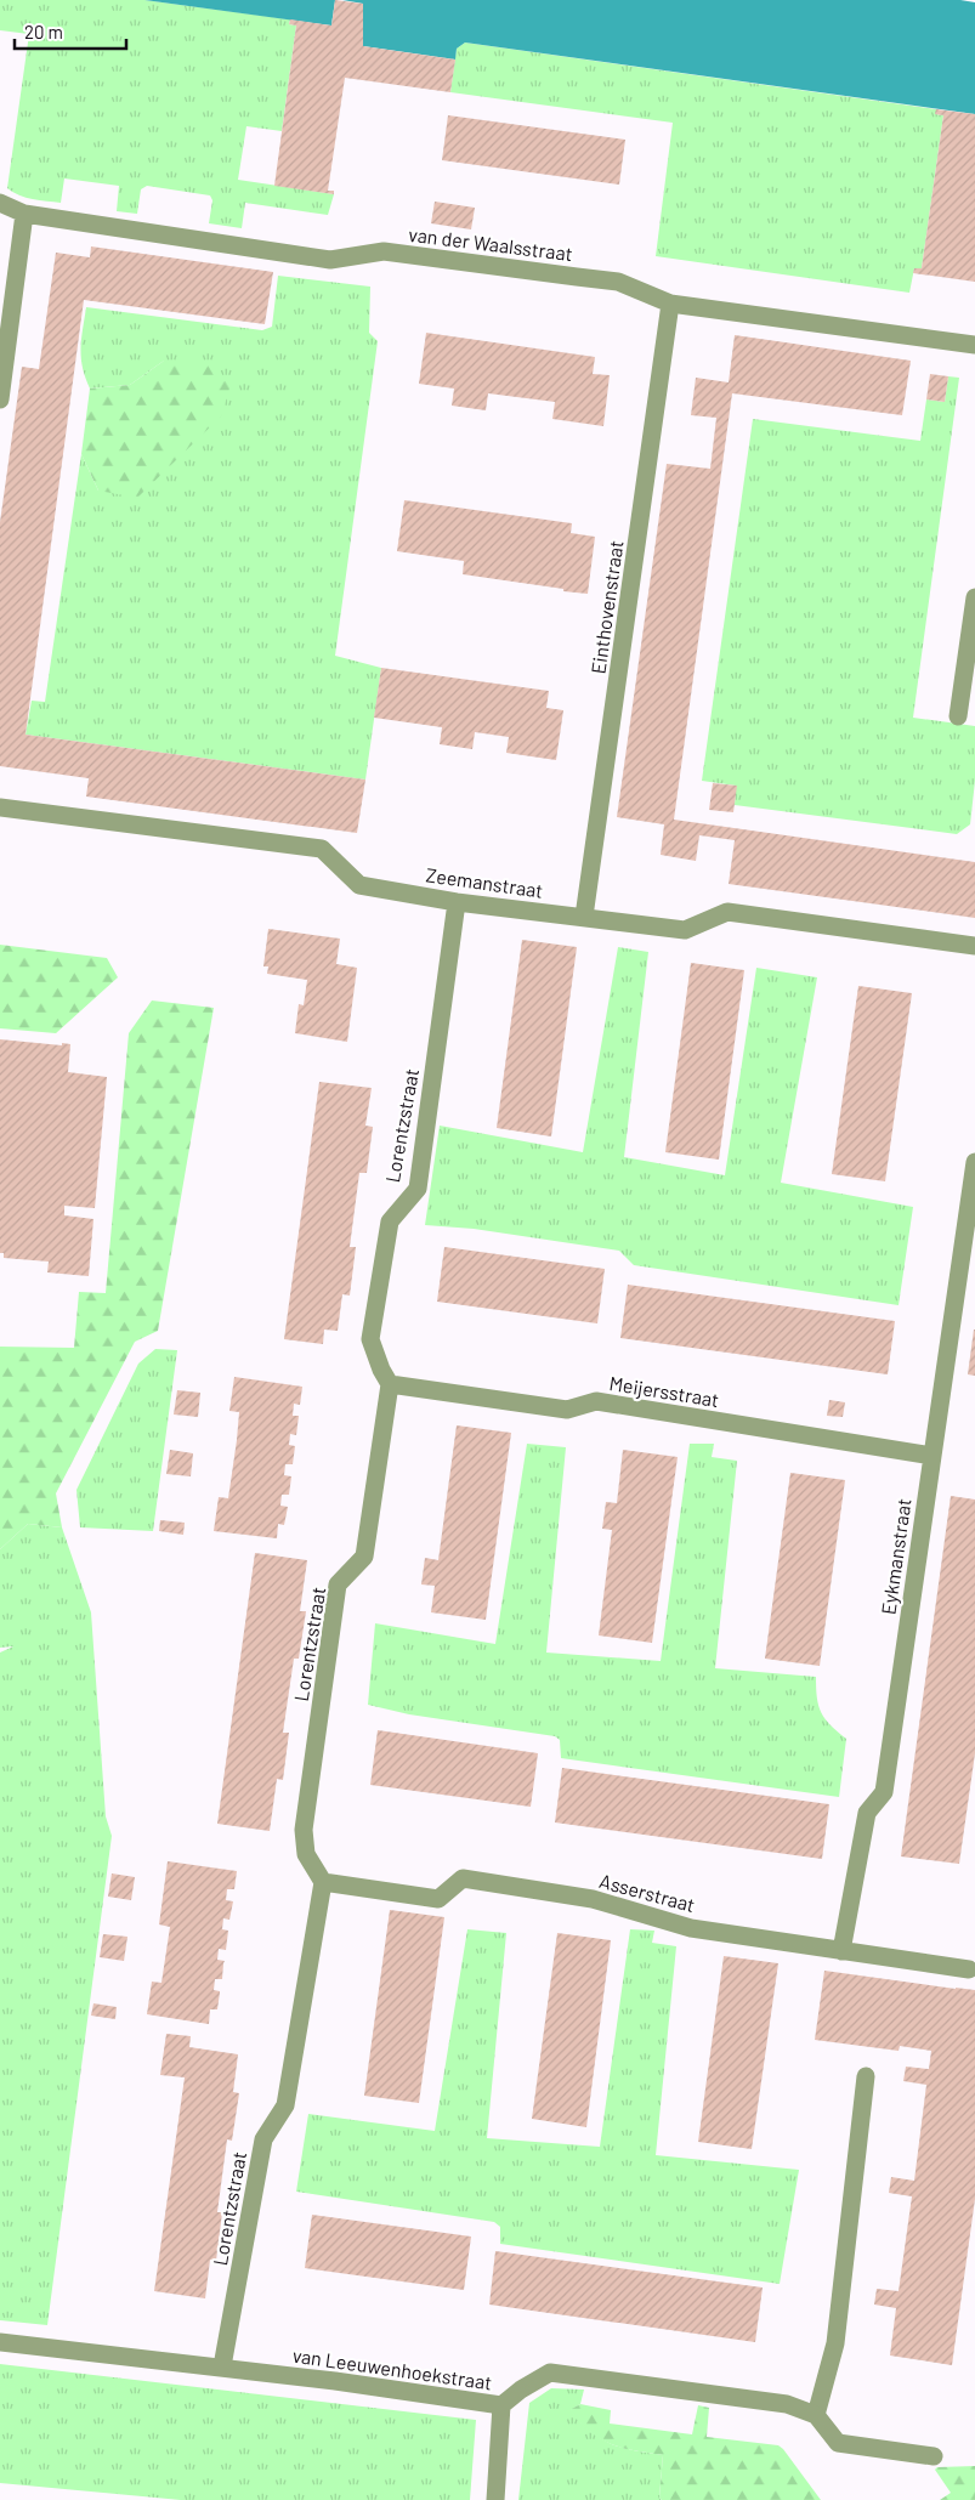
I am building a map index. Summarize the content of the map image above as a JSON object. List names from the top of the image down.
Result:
{
  "streets": {
    "street": [
      "van der Waalsstraat",
      "Einthovenstraat",
      "Zeemanstraat",
      "Lorentzstraat",
      "Meijersstraat",
      "Eykmanstraat",
      "Asserstraat",
      "van Leeuwenhoekstraat"
    ]
  },
  "crossings": [
    ["van der Waalsstraat", "Einthovenstraat"],
    ["Einthovenstraat", "Zeemanstraat"],
    ["Zeemanstraat", "Lorentzstraat"],
    ["Lorentzstraat", "Meijersstraat"],
    ["Lorentzstraat", "Asserstraat"],
    ["Lorentzstraat", "van Leeuwenhoekstraat"],
    ["Meijersstraat", "Eykmanstraat"],
    ["Eykmanstraat", "Asserstraat"]
  ],
  "scale_bar": "20 m"
}
